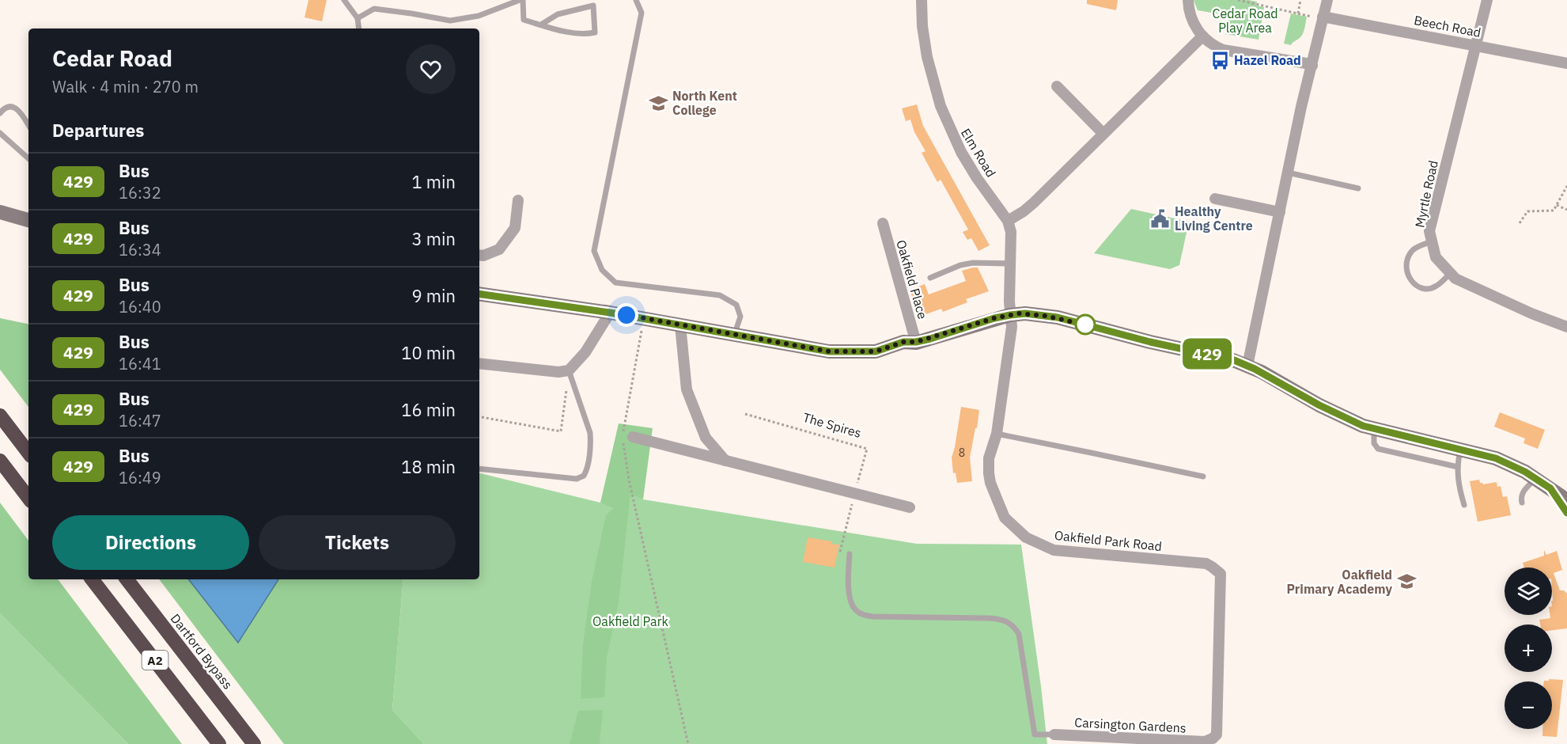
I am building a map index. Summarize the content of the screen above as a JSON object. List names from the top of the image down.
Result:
{
  "streets": {
    "highway": ["Dartford Bypass", "A2"],
    "street": [
      "Beech Road",
      "Elm Road",
      "Myrtle Road",
      "Oakfield Place",
      "Oakfield Park Road",
      "Carsington Gardens"
    ],
    "path": ["The Spires"]
  },
  "crossings": [
    ["Beech Road", "Myrtle Road"],
    ["Elm Road", "Oakfield Park Road"],
    ["Oakfield Park Road", "Carsington Gardens"]
  ],
  "parks": ["Cedar Road Play Area", "Oakfield Park"],
  "places": {
    "bus stop": ["Hazel Road"],
    "school or university": ["North Kent College", "Oakfield Primary Academy"],
    "public building": ["Healthy Living Centre"]
  },
  "lines": ["bus line 429"],
  "house_numbers": ["8"],
  "page": {
    "on_map": "429",
    "heading": [
      ["Cedar Road", "Walk · 4 min · 270 m"],
      "Departures"
    ],
    "list": [
      {
        "mark": "429",
        "name": "Bus",
        "note": "16:32",
        "value": "1 min"
      },
      {
        "mark": "429",
        "name": "Bus",
        "note": "16:34",
        "value": "3 min"
      },
      {
        "mark": "429",
        "name": "Bus",
        "note": "16:40",
        "value": "9 min"
      },
      {
        "mark": "429",
        "name": "Bus",
        "note": "16:41",
        "value": "10 min"
      },
      {
        "mark": "429",
        "name": "Bus",
        "note": "16:47",
        "value": "16 min"
      },
      {
        "mark": "429",
        "name": "Bus",
        "note": "16:49",
        "value": "18 min"
      }
    ],
    "buttons": ["Directions", "Tickets"],
    "map_buttons": ["+", "−"]
  }
}
